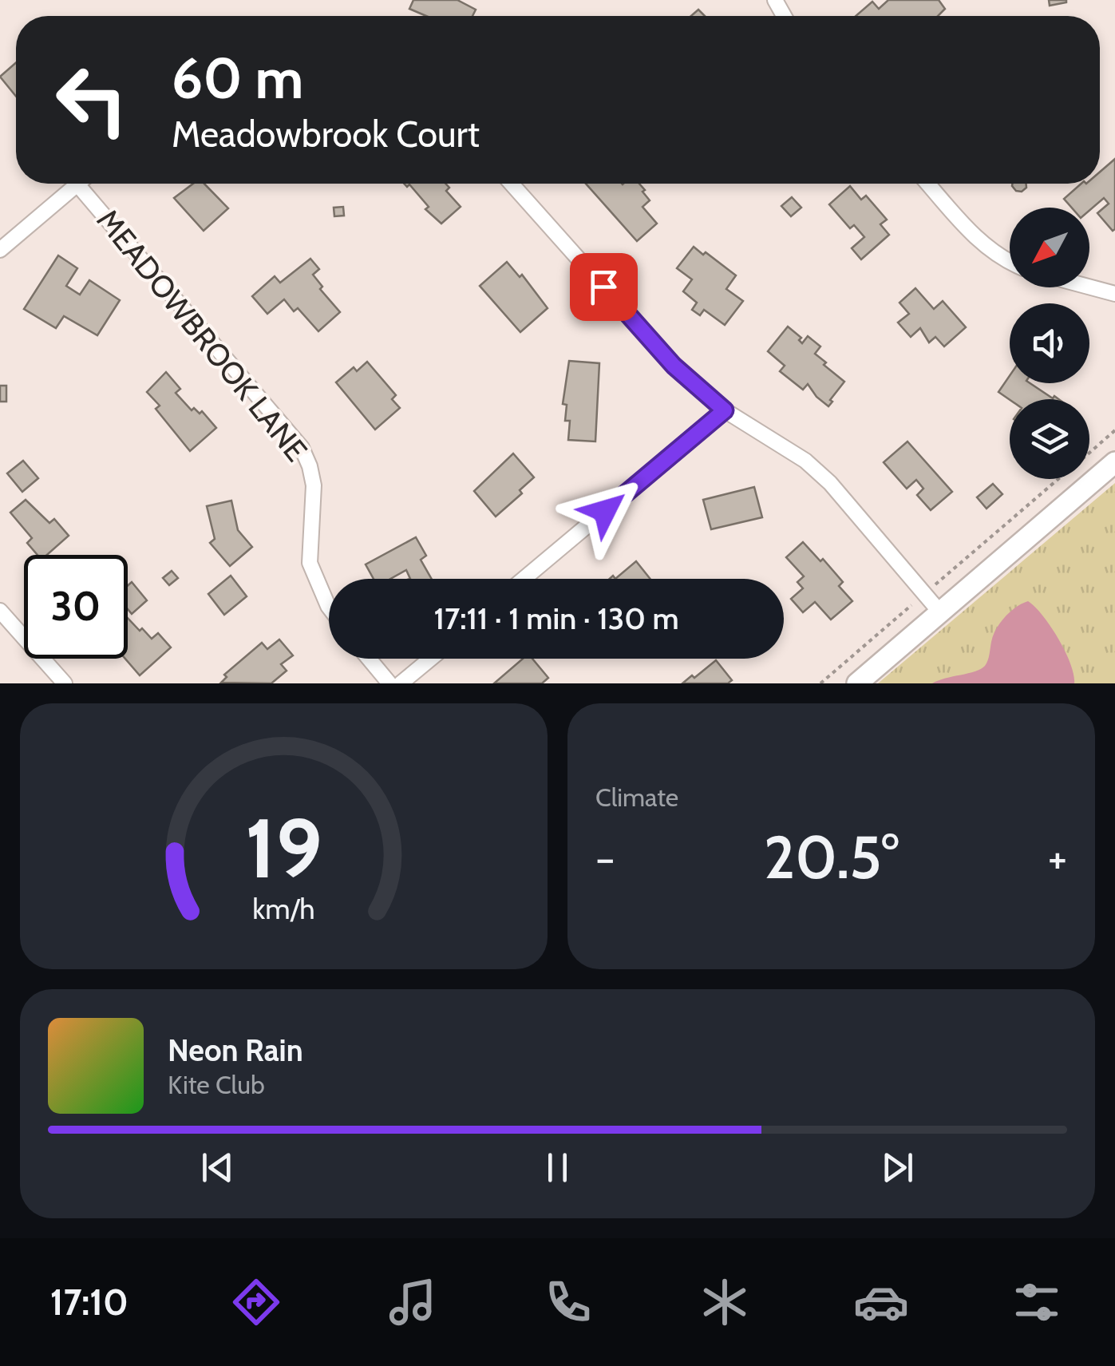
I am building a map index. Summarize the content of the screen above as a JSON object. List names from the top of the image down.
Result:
{
  "streets": {
    "street": ["MEADOWBROOK LANE"]
  },
  "north": "bottom left",
  "page": {
    "turn": ["60 m", "Meadowbrook Court"],
    "limit": "30",
    "trip": "17:11 · 1 min · 130 m",
    "tile": "Climate",
    "heat": ["−", "20.5°", "+"],
    "song": ["Neon Rain", "Kite Club"],
    "tabs": "17:10",
    "gauge": ["19", "km/h"]
  }
}
